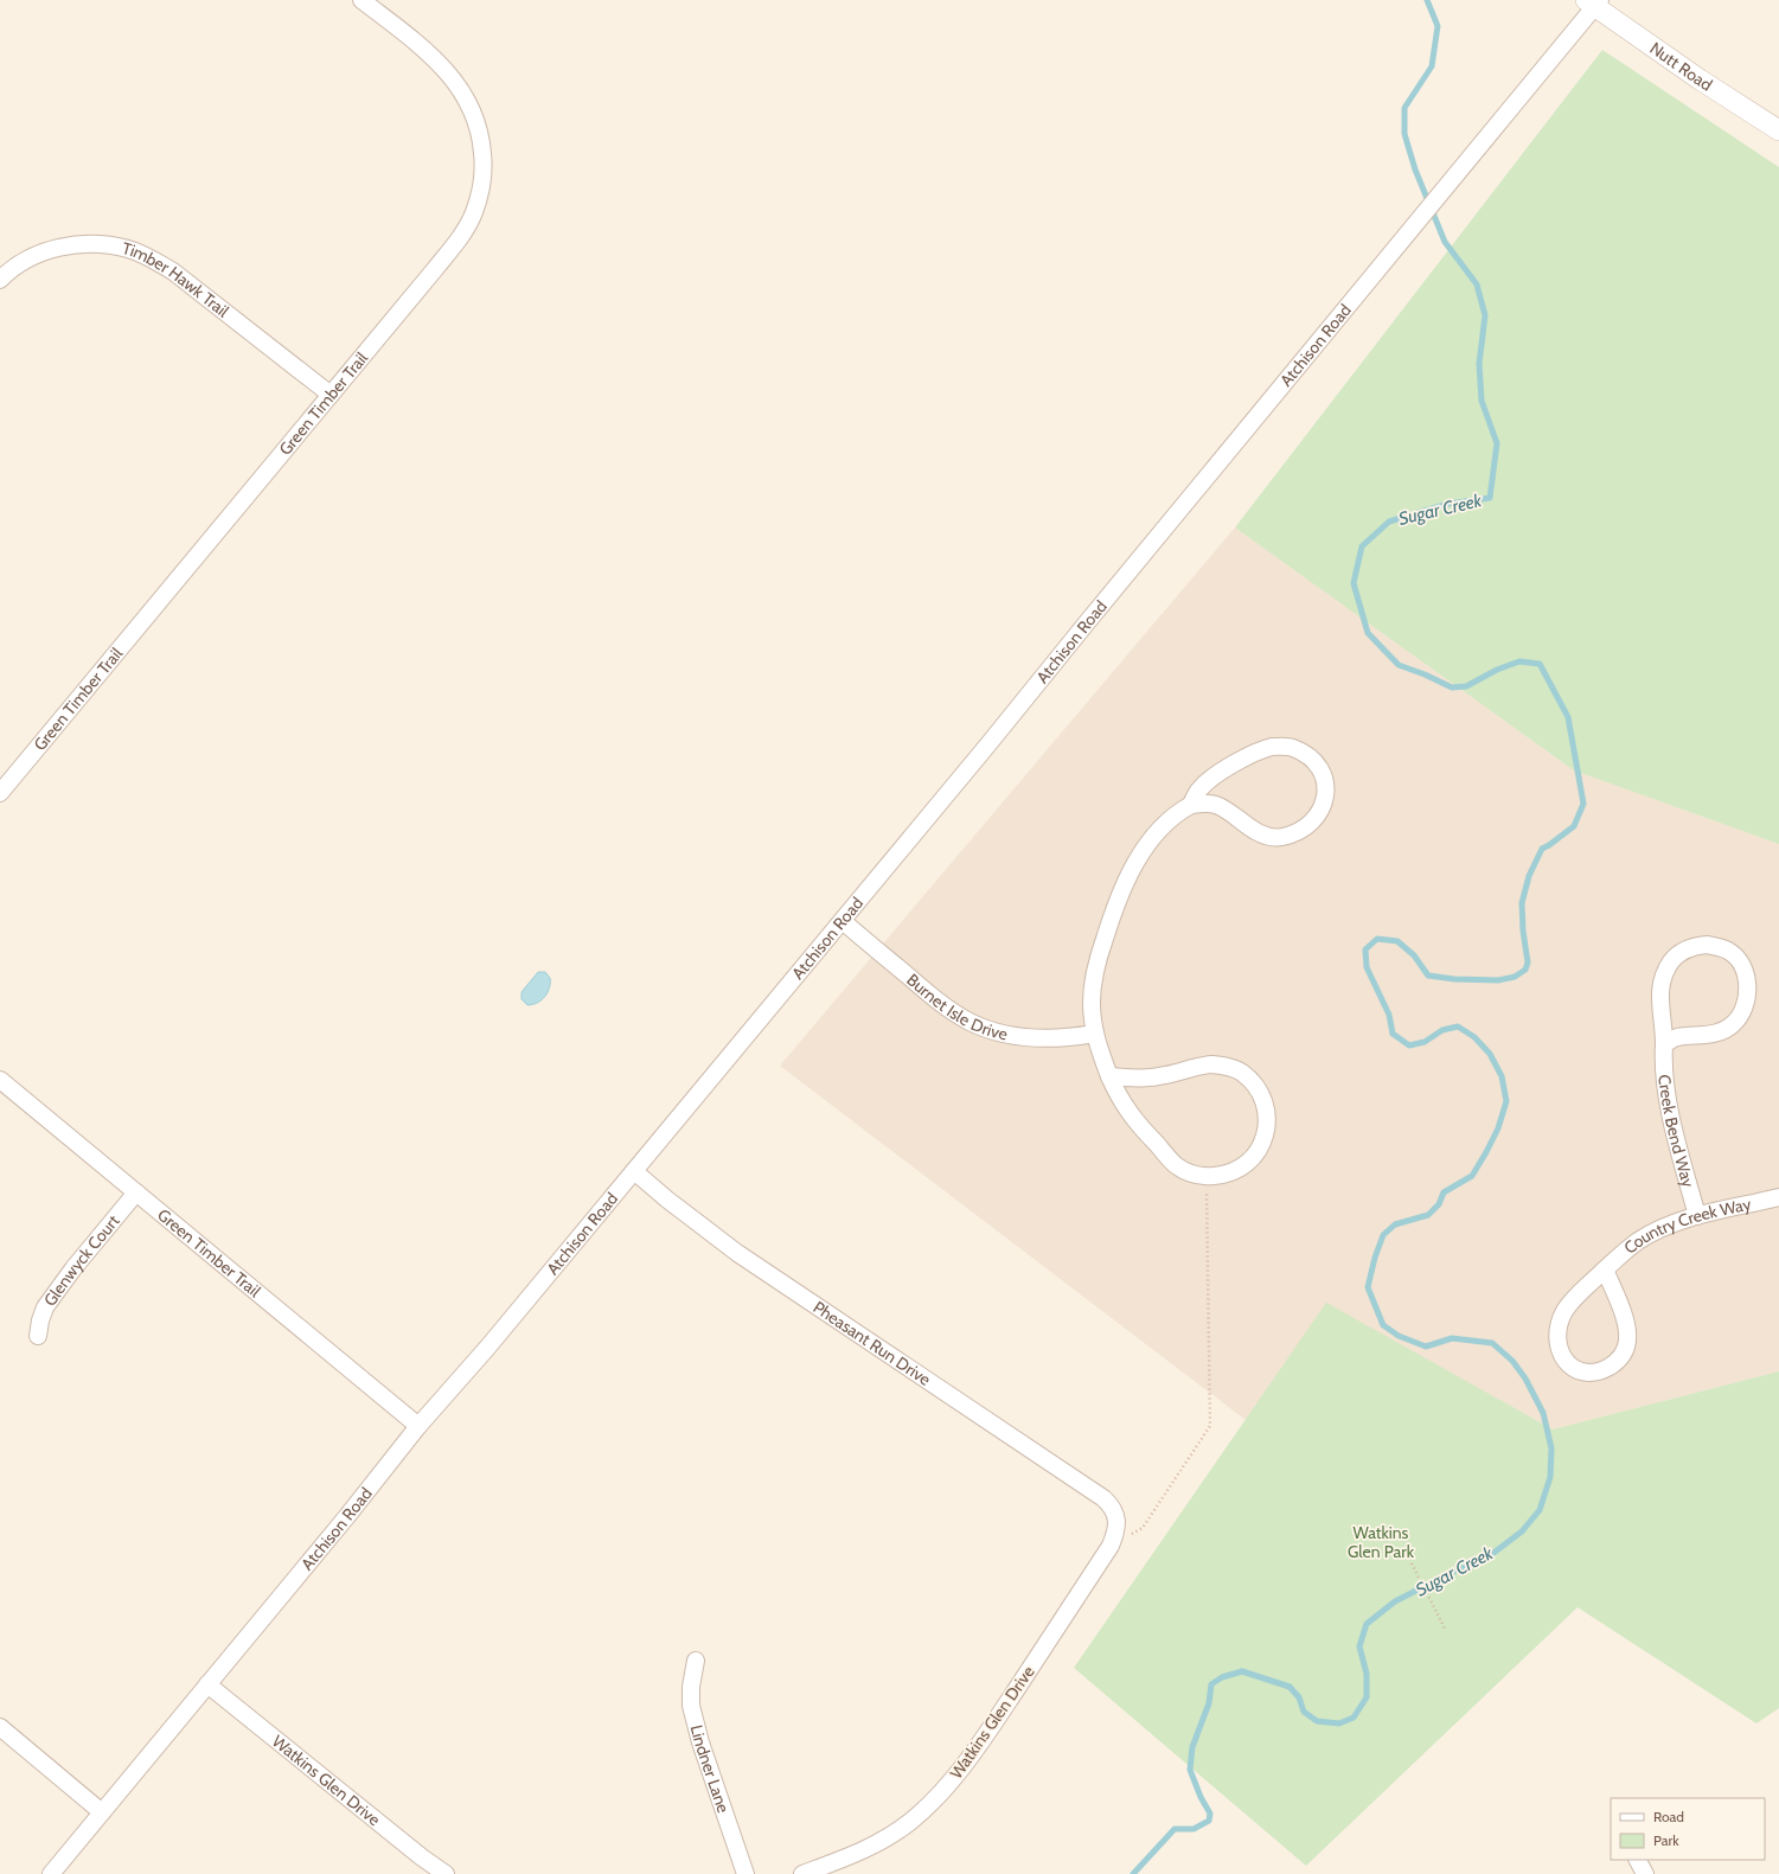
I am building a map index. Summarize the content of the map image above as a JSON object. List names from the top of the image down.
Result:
{
  "streets": {
    "street": [
      "Nutt Road",
      "Timber Hawk Trail",
      "Atchison Road",
      "Green Timber Trail",
      "Burnet Isle Drive",
      "Creek Bend Way",
      "Country Creek Way",
      "Glenwyck Court",
      "Pheasant Run Drive",
      "Watkins Glen Drive",
      "Lindner Lane"
    ]
  },
  "crossings": [
    ["Nutt Road", "Atchison Road"],
    ["Timber Hawk Trail", "Green Timber Trail"],
    ["Atchison Road", "Green Timber Trail"],
    ["Atchison Road", "Burnet Isle Drive"],
    ["Atchison Road", "Pheasant Run Drive"],
    ["Atchison Road", "Watkins Glen Drive"],
    ["Green Timber Trail", "Glenwyck Court"],
    ["Creek Bend Way", "Country Creek Way"],
    ["Pheasant Run Drive", "Watkins Glen Drive"]
  ],
  "water": ["Sugar Creek"],
  "parks": ["Watkins Glen Park"],
  "legend": ["Road", "Park"]
}
